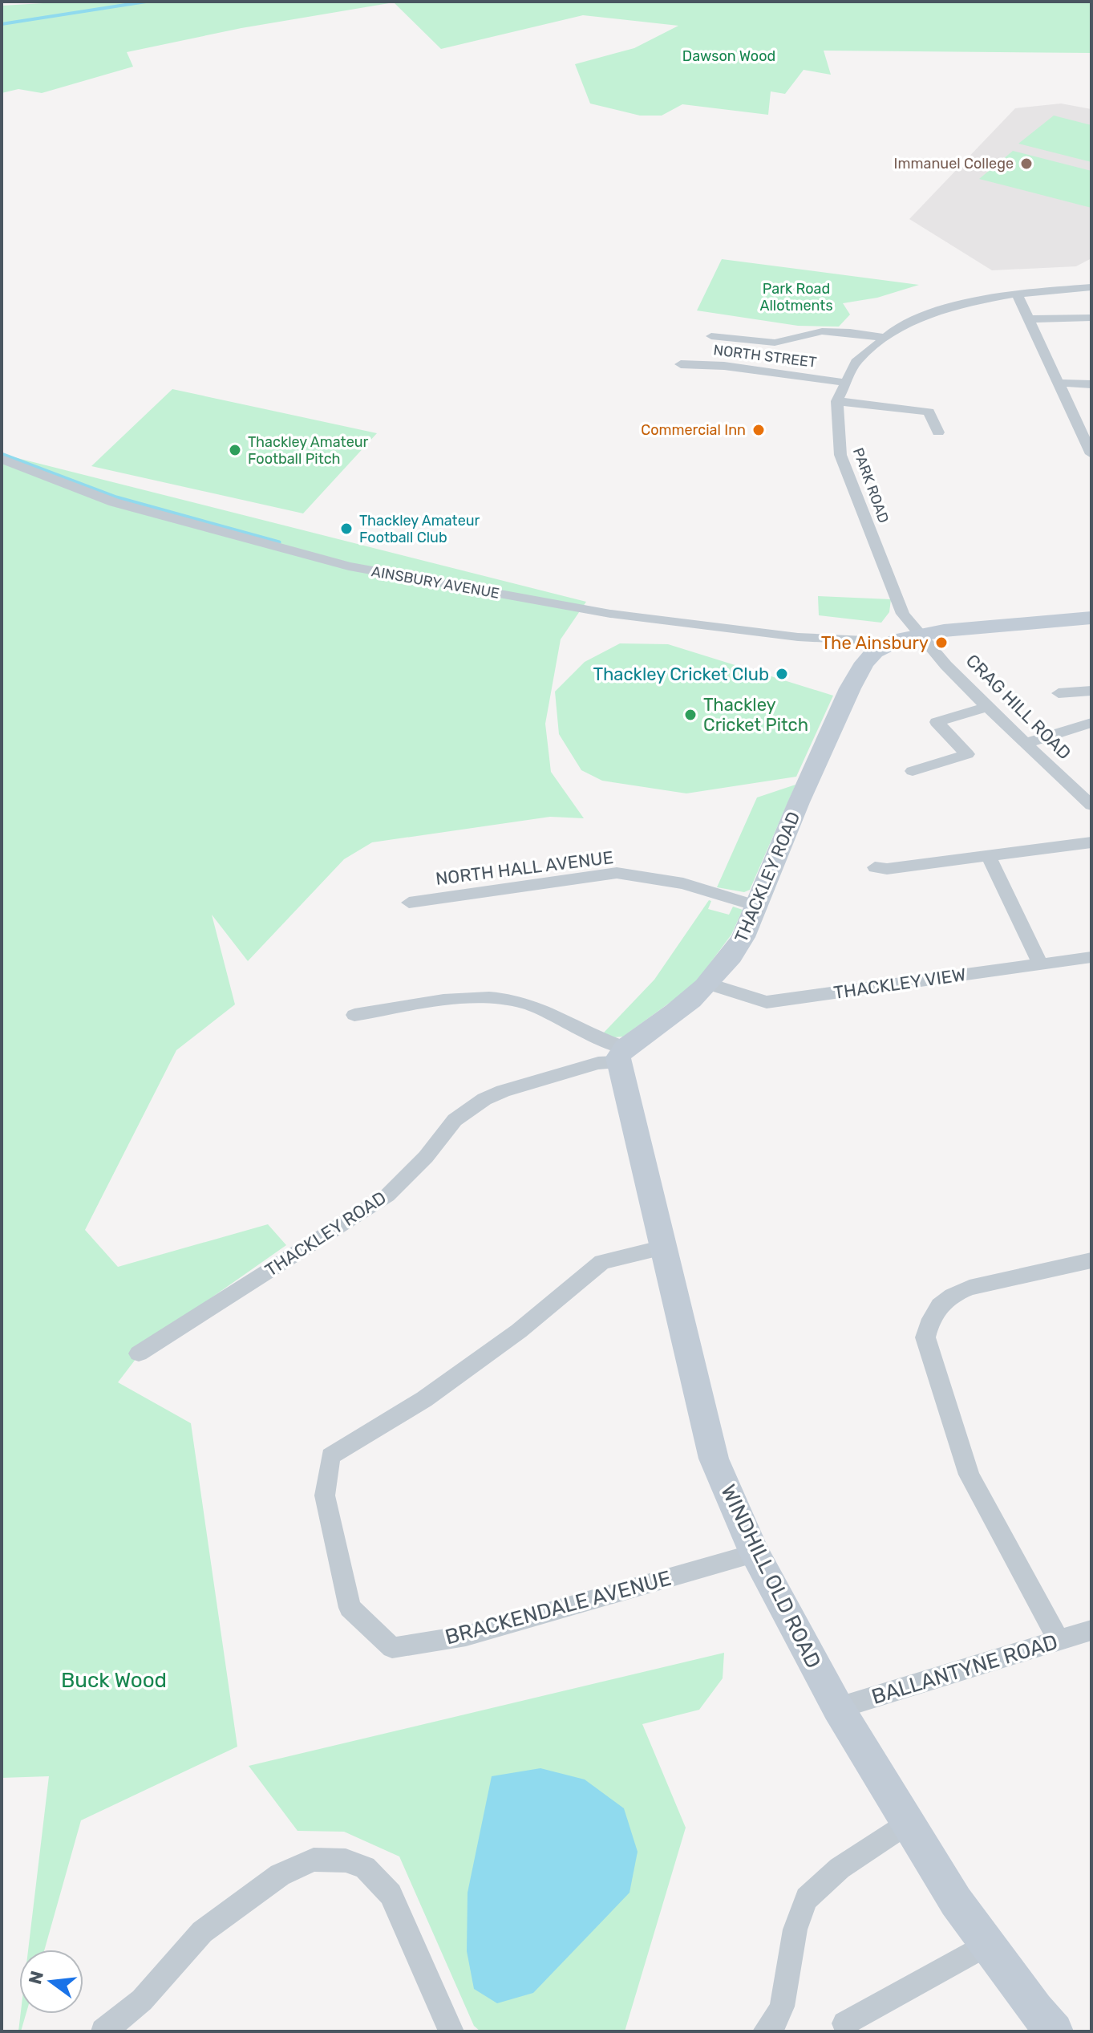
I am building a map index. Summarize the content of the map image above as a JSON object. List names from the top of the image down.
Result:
{
  "streets": {
    "street": [
      "NORTH STREET",
      "PARK ROAD",
      "AINSBURY AVENUE",
      "CRAG HILL ROAD",
      "NORTH HALL AVENUE",
      "THACKLEY ROAD",
      "THACKLEY VIEW",
      "WINDHILL OLD ROAD",
      "BRACKENDALE AVENUE",
      "BALLANTYNE ROAD"
    ]
  },
  "crossings": [
    ["NORTH STREET", "PARK ROAD"],
    ["PARK ROAD", "CRAG HILL ROAD"],
    ["PARK ROAD", "THACKLEY ROAD"],
    ["AINSBURY AVENUE", "THACKLEY ROAD"],
    ["CRAG HILL ROAD", "THACKLEY ROAD"],
    ["NORTH HALL AVENUE", "THACKLEY ROAD"],
    ["THACKLEY ROAD", "THACKLEY VIEW"],
    ["THACKLEY ROAD", "WINDHILL OLD ROAD"],
    ["WINDHILL OLD ROAD", "BRACKENDALE AVENUE"],
    ["WINDHILL OLD ROAD", "BALLANTYNE ROAD"]
  ],
  "parks": ["Dawson Wood", "Park Road Allotments", "Buck Wood"],
  "places": [
    "Immanuel College",
    "Commercial Inn",
    "Thackley Amateur Football Pitch",
    "Thackley Amateur Football Club",
    "The Ainsbury",
    "Thackley Cricket Club",
    "Thackley Cricket Pitch"
  ],
  "north": "left"
}
